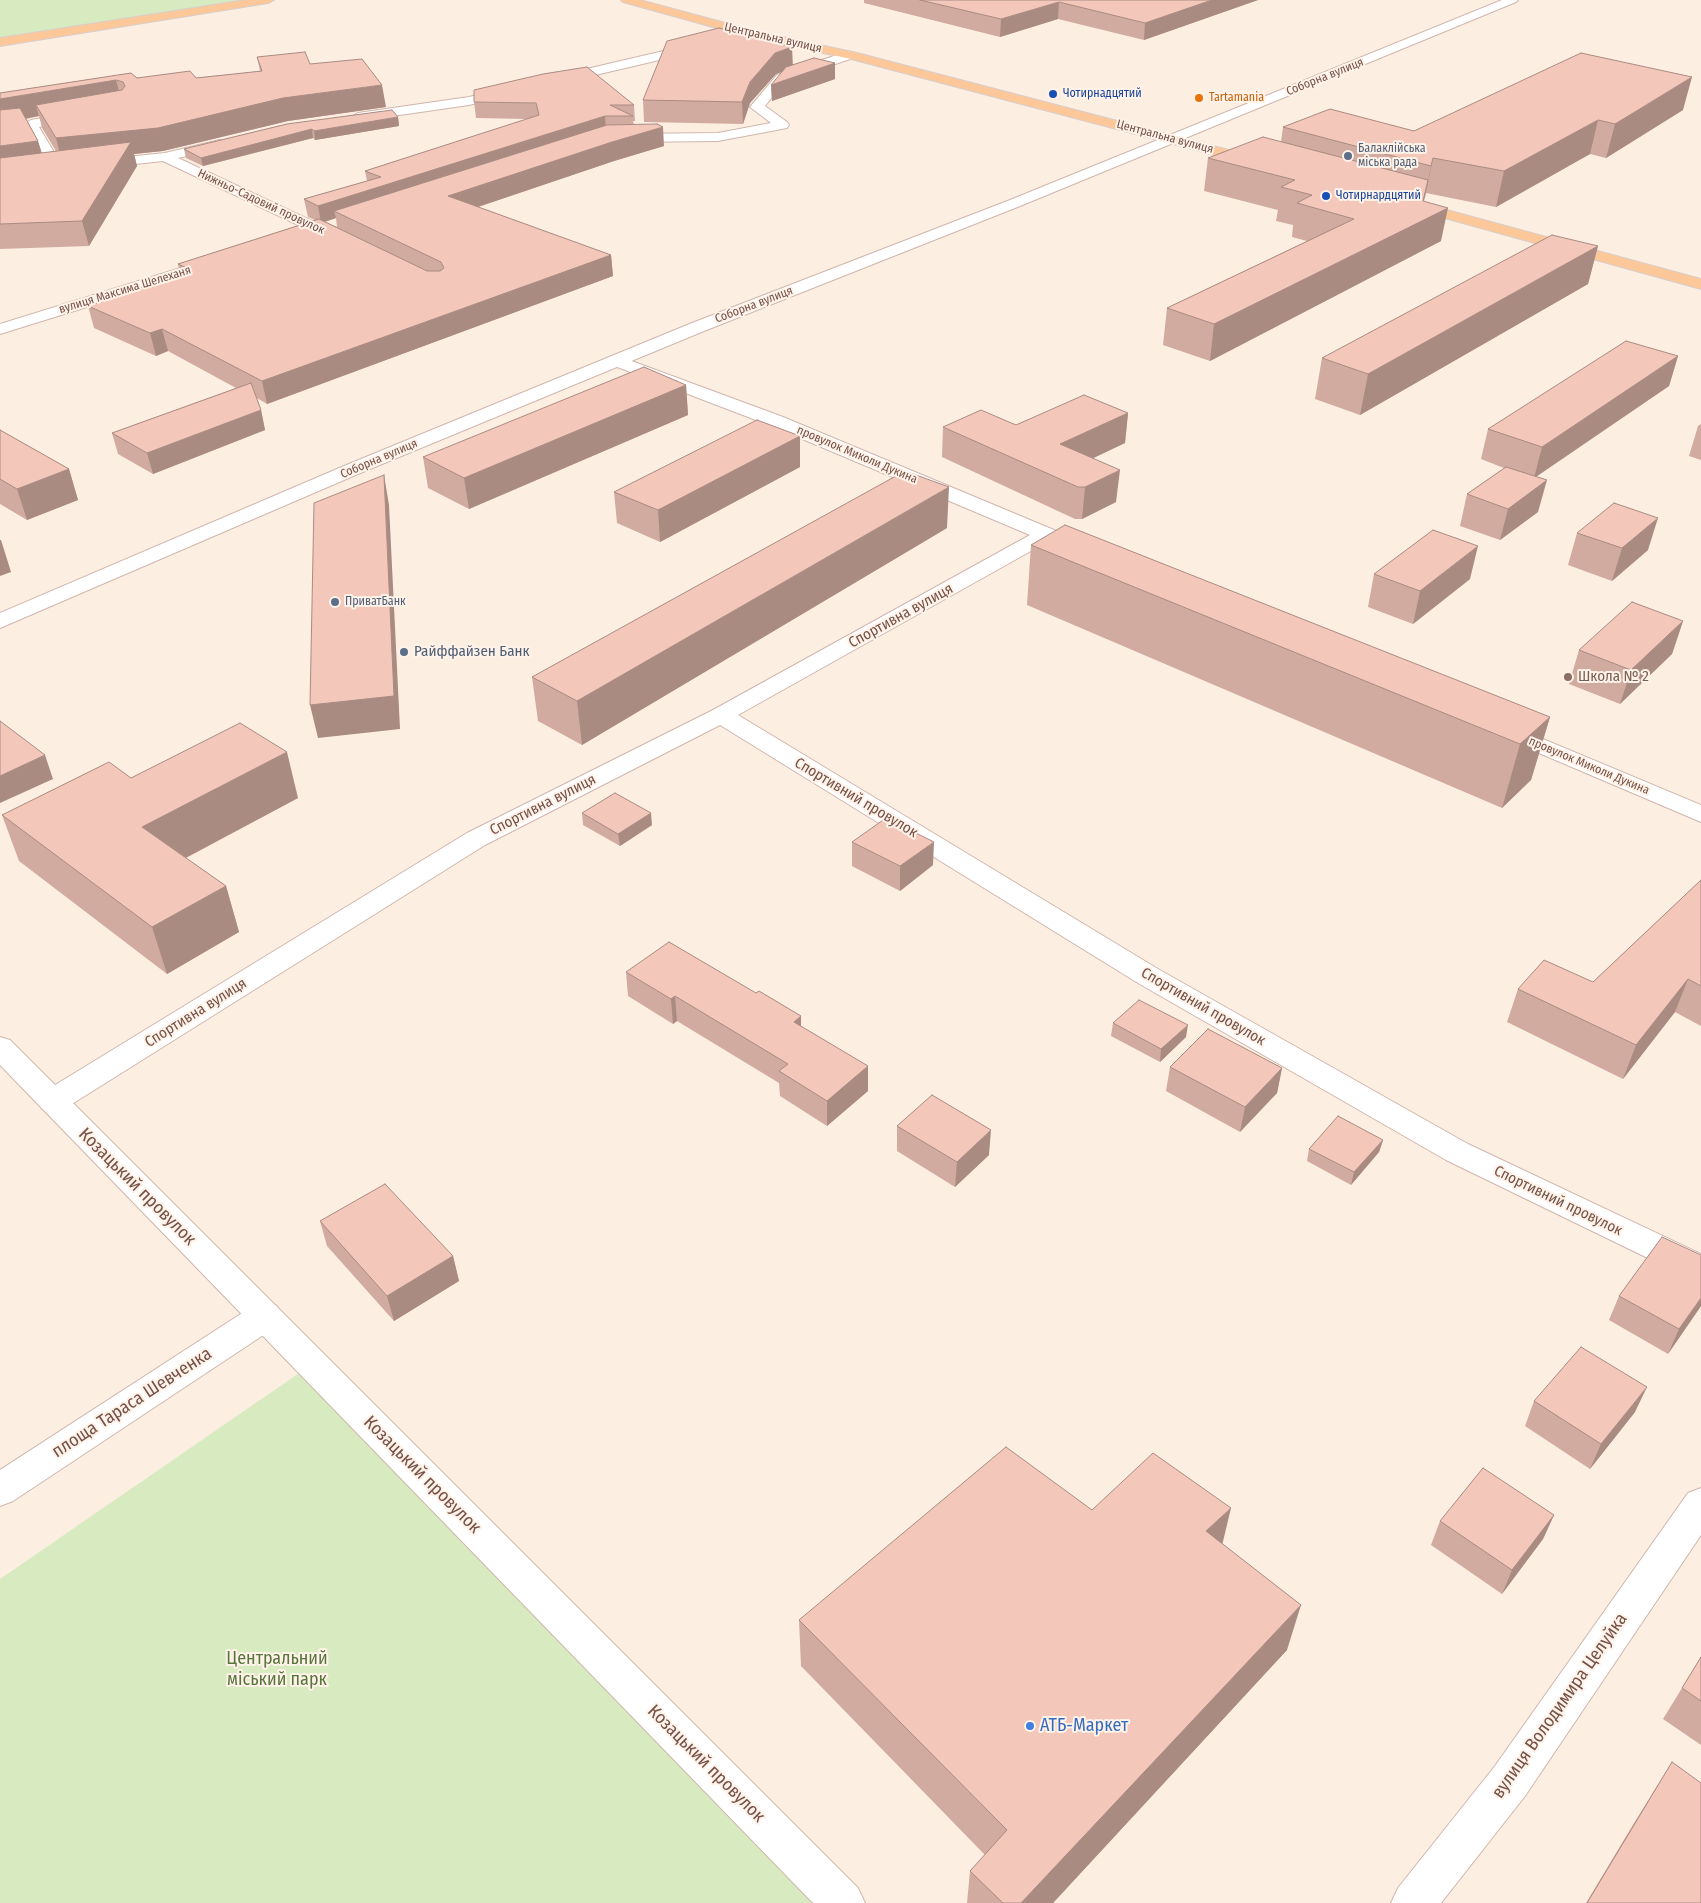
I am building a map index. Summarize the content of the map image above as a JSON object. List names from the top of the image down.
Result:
{
  "streets": {
    "main road": ["Центральна вулиця"],
    "street": [
      "Соборна вулиця",
      "Нижньо-Садовий провулок",
      "вулиця Максима Шелеханя",
      "провулок Миколи Дукина",
      "Спортивна вулиця",
      "Спортивний провулок",
      "Козацький провулок",
      "площа Тараса Шевченка",
      "вулиця Володимира Целуйка"
    ]
  },
  "crossings": [
    ["Центральна вулиця", "Соборна вулиця"],
    ["Соборна вулиця", "провулок Миколи Дукина"],
    ["провулок Миколи Дукина", "Спортивна вулиця"],
    ["Спортивна вулиця", "Спортивний провулок"],
    ["Спортивна вулиця", "Козацький провулок"],
    ["Козацький провулок", "площа Тараса Шевченка"]
  ],
  "parks": ["Центральний міський парк"],
  "places": [
    "Чотирнадцятий",
    "Tartamania",
    "Балаклійська міська рада",
    "Чотирнардцятий",
    "ПриватБанк",
    "Райффайзен Банк",
    "Школа № 2",
    "АТБ-Маркет"
  ]
}
